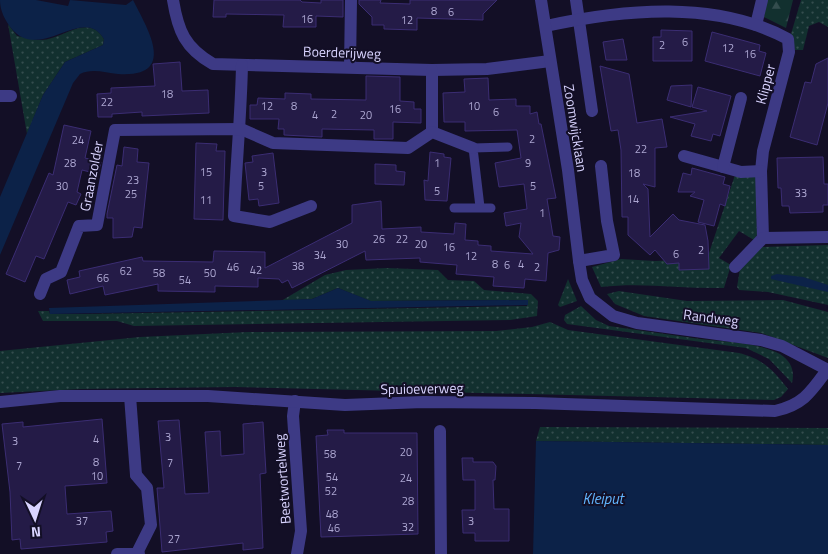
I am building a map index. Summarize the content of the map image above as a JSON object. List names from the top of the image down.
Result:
{
  "streets": {
    "street": [
      "Boerderijweg",
      "Klipper",
      "Zoomwijcklaan",
      "Graanzolder",
      "Randweg",
      "Spuioeverweg",
      "Beetwortelweg"
    ]
  },
  "crossings": [
    ["Boerderijweg", "Zoomwijcklaan"],
    ["Klipper", "Zoomwijcklaan"],
    ["Zoomwijcklaan", "Randweg"],
    ["Randweg", "Spuioeverweg"],
    ["Spuioeverweg", "Beetwortelweg"]
  ],
  "water": ["Kleiput"],
  "house_numbers": [
    "8",
    "6",
    "16",
    "12",
    "6",
    "2",
    "12",
    "16",
    "18",
    "22",
    "12",
    "8",
    "10",
    "16",
    "6",
    "2",
    "4",
    "20",
    "2",
    "24",
    "22",
    "28",
    "1",
    "9",
    "15",
    "3",
    "18",
    "23",
    "30",
    "5",
    "5",
    "5",
    "33",
    "25",
    "14",
    "11",
    "1",
    "26",
    "22",
    "30",
    "20",
    "16",
    "2",
    "6",
    "34",
    "12",
    "8",
    "4",
    "6",
    "38",
    "46",
    "2",
    "42",
    "62",
    "58",
    "50",
    "66",
    "54",
    "3",
    "4",
    "3",
    "20",
    "58",
    "8",
    "7",
    "7",
    "10",
    "54",
    "24",
    "52",
    "28",
    "48",
    "37",
    "3",
    "32",
    "46",
    "27"
  ],
  "north": "bottom"
}
